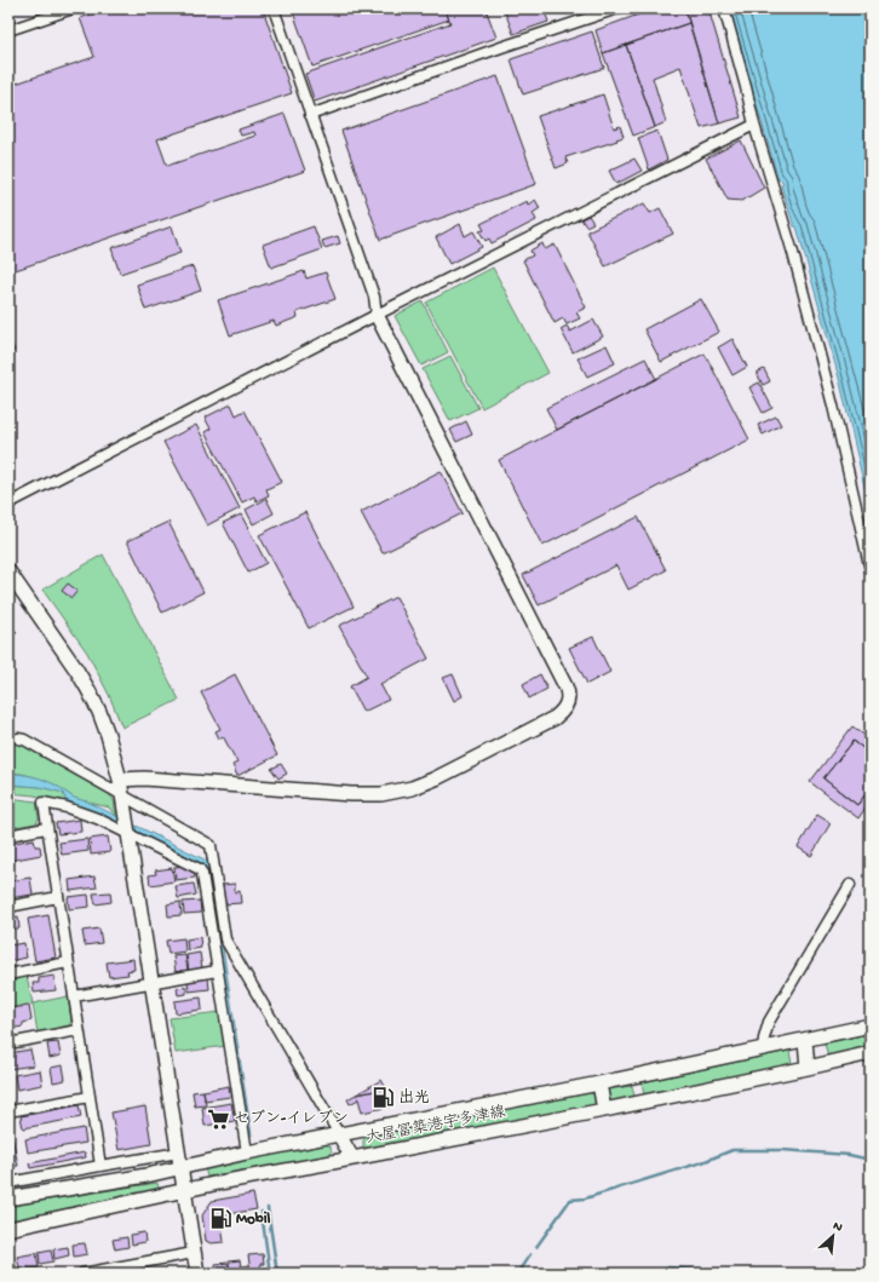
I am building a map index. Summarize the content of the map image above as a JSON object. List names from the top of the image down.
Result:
{
  "streets": {
    "main road": ["大屋冨築港宇多津線"]
  },
  "places": {
    "fuel station": ["出光", "Mobil"],
    "supermarket": ["セブン-イレブン"]
  },
  "north": "top right"
}
